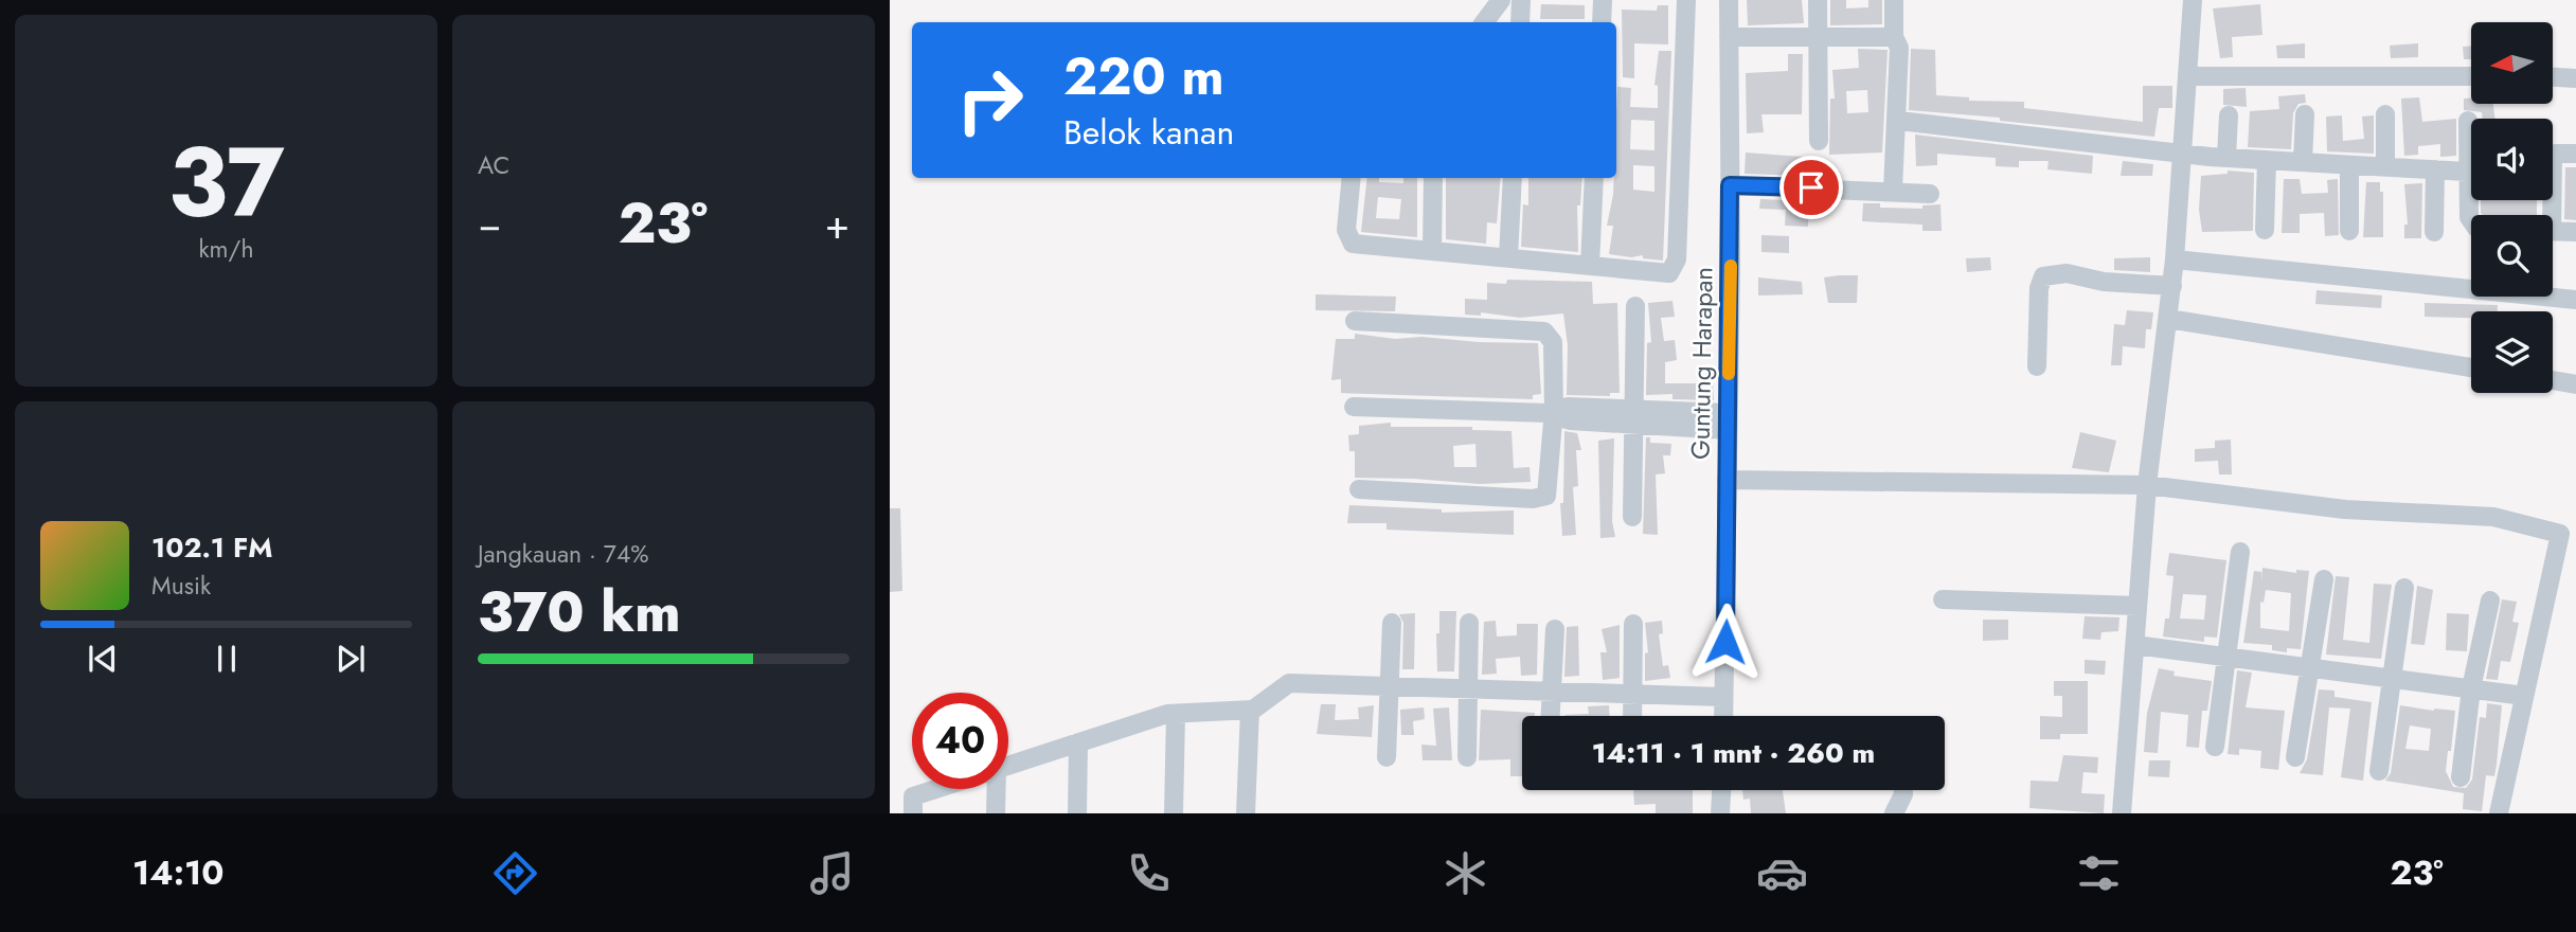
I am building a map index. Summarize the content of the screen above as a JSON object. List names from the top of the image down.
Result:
{
  "streets": {
    "street": ["Guntung Harapan"]
  },
  "north": "left",
  "page": {
    "tile": [
      ["37", "km/h"],
      "AC",
      ["Jangkauan · 74%", "370 km"]
    ],
    "turn": ["220 m", "Belok kanan"],
    "heat": ["−", "23°", "+"],
    "song": ["102.1 FM", "Musik"],
    "limit": "40",
    "trip": "14:11 · 1 mnt · 260 m",
    "tabs": ["14:10", "23°"]
  }
}
